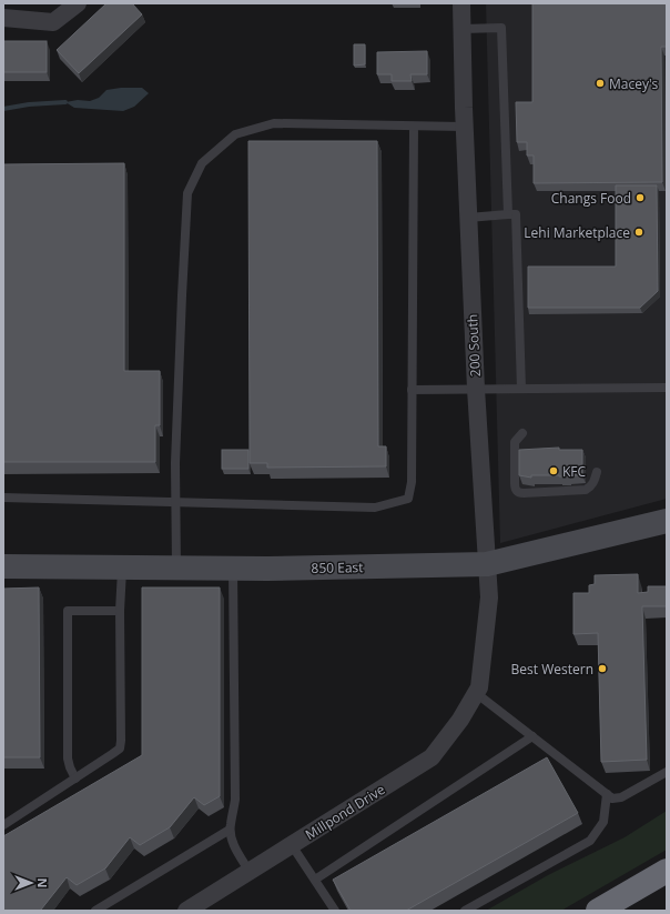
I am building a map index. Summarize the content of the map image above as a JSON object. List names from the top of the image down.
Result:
{
  "streets": {
    "main road": ["850 East"],
    "street": ["200 South", "Millpond Drive"]
  },
  "crossings": [
    ["200 South", "850 East"],
    ["200 South", "Millpond Drive"]
  ],
  "places": [
    "Macey's",
    "Changs Food",
    "Lehi Marketplace",
    "KFC",
    "Best Western"
  ],
  "north": "right"
}
